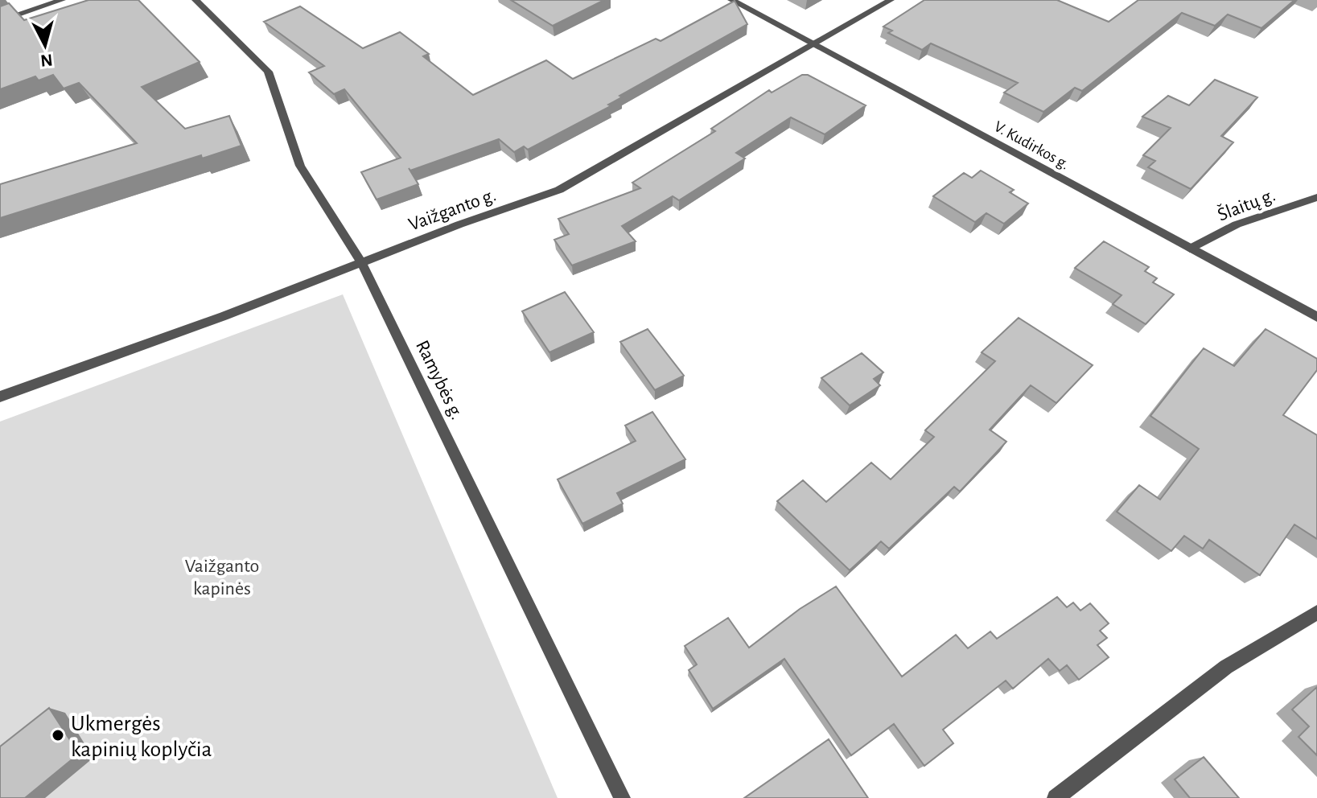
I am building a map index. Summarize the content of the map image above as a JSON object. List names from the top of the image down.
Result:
{
  "streets": {
    "street": [
      "V. Kudirkos g.",
      "Šlaitų g.",
      "Vaižganto g.",
      "Ramybės g."
    ]
  },
  "crossings": [
    ["V. Kudirkos g.", "Šlaitų g."],
    ["V. Kudirkos g.", "Vaižganto g."],
    ["Vaižganto g.", "Ramybės g."]
  ],
  "parks": ["Vaižganto kapinės"],
  "places": ["Ukmergės kapinių koplyčia"],
  "north": "bottom"
}
